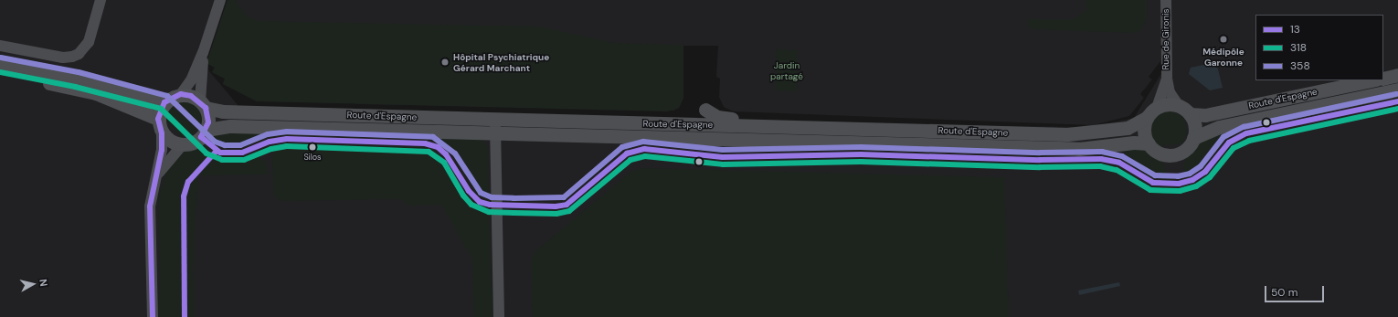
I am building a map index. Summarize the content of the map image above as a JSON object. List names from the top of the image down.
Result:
{
  "streets": {
    "main road": ["Route d'Espagne"],
    "street": ["Rue de Gironis"]
  },
  "crossings": [
    ["Rue de Gironis", "Route d'Espagne"]
  ],
  "parks": ["Jardin partagé"],
  "places": ["Médipôle Garonne", "Hôpital Psychiatrique Gérard Marchant", "Silos"],
  "lines": ["transit line 358", "transit line 318", "transit line 13"],
  "legend": ["13", "318", "358"],
  "scale_bar": "50 m",
  "north": "right"
}
